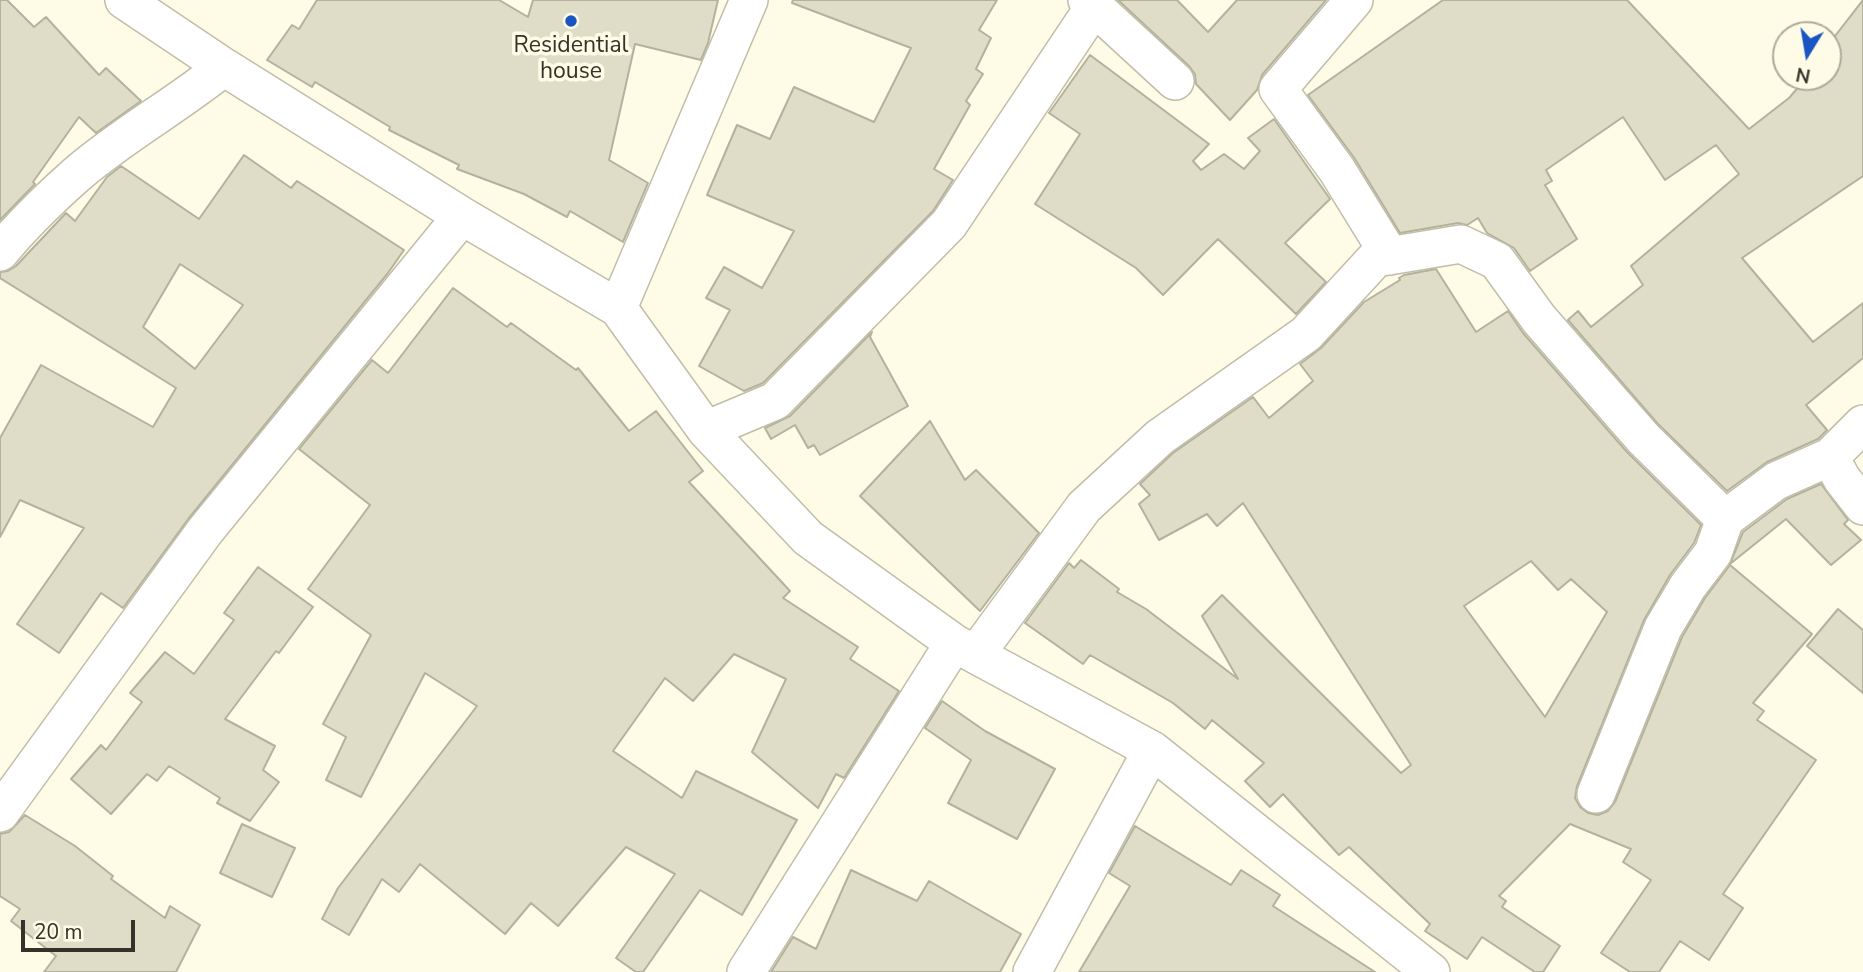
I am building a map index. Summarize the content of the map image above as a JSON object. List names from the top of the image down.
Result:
{
  "places": ["Residential house"],
  "scale_bar": "20 m",
  "north": "bottom"
}
